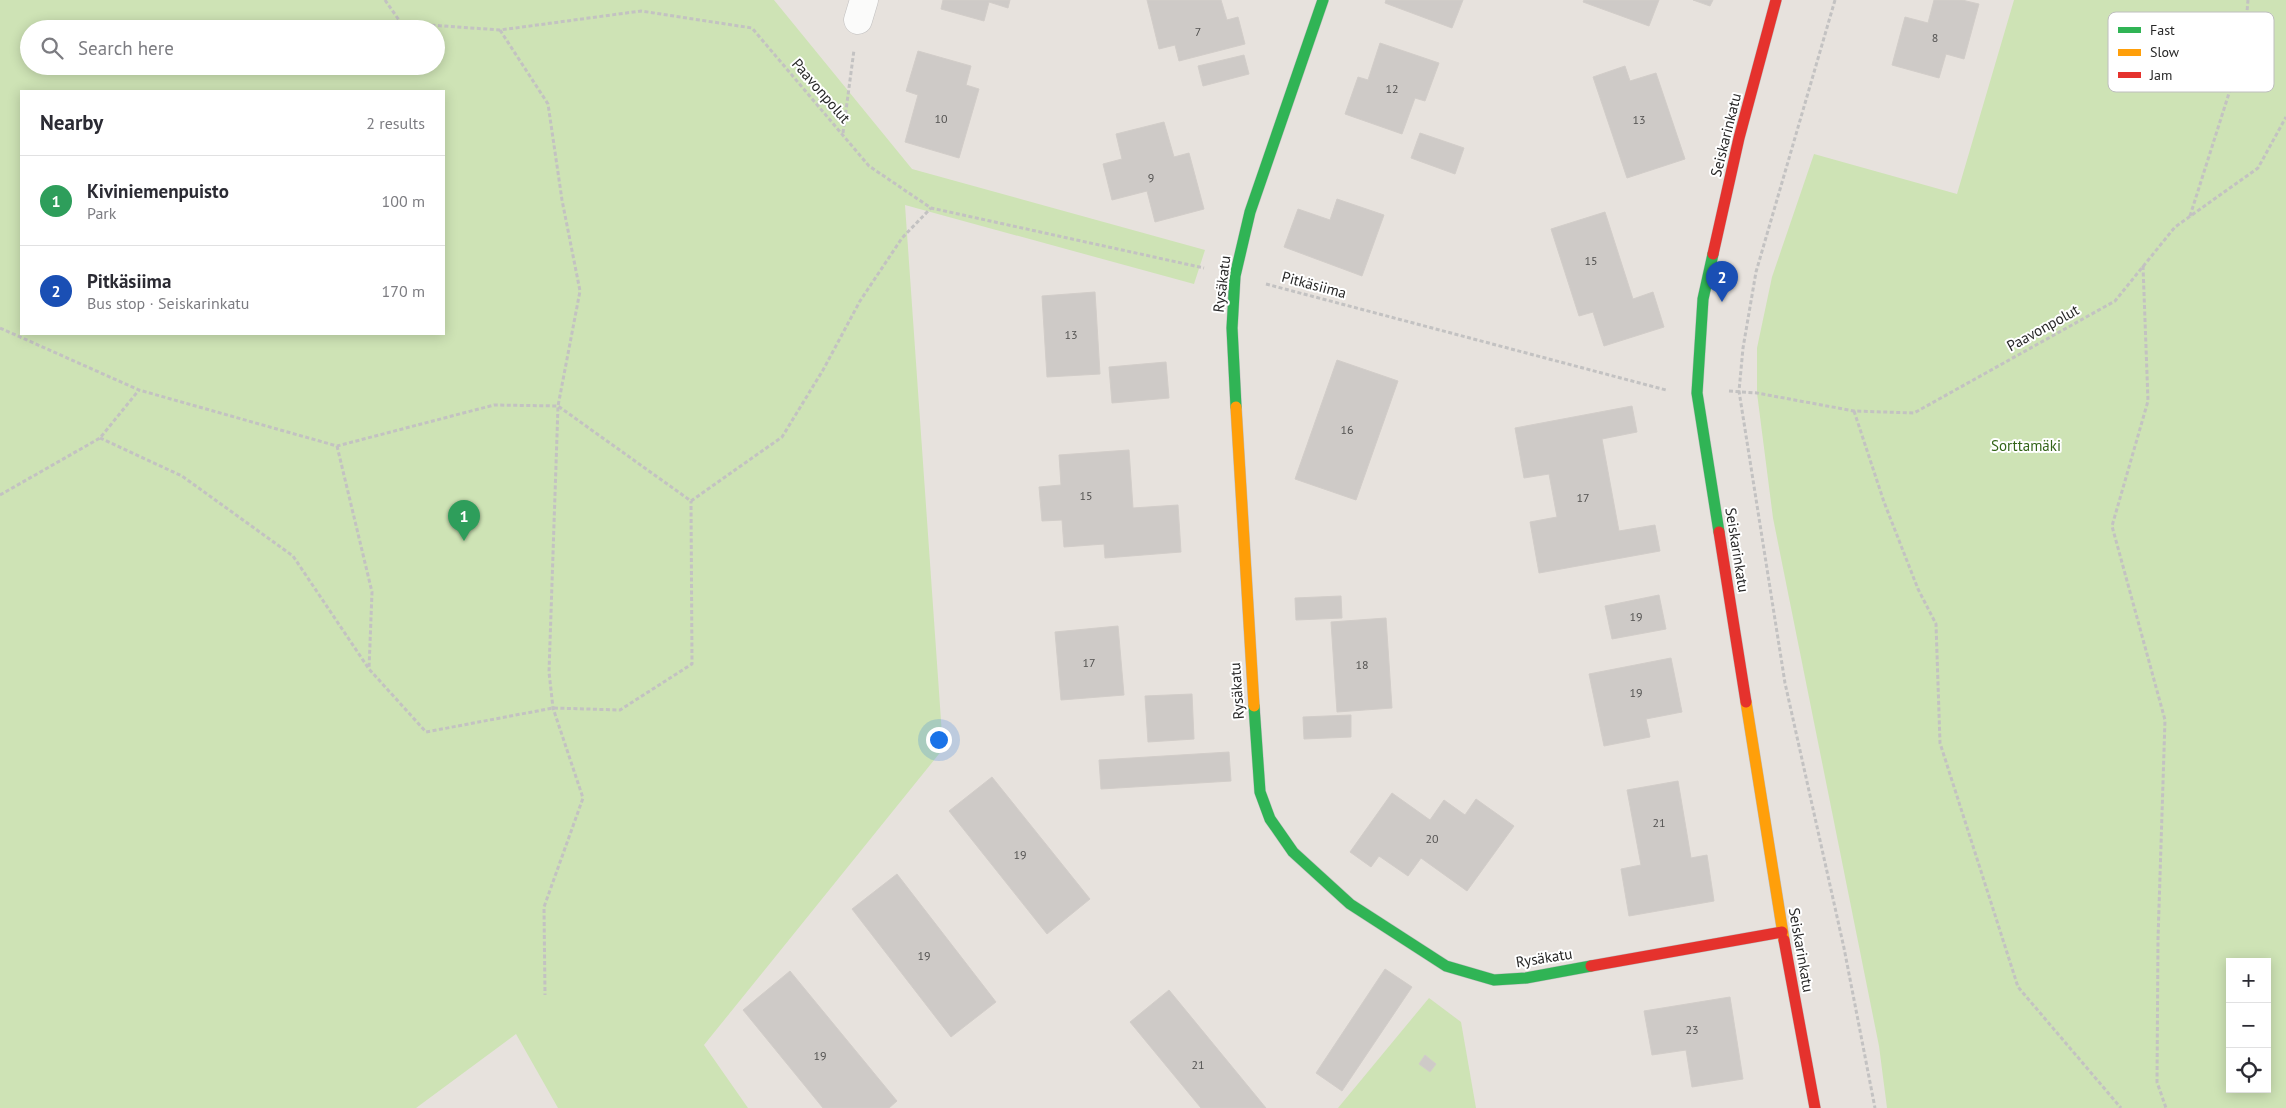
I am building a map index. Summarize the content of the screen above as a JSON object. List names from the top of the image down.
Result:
{
  "streets": {
    "street": ["Seiskarinkatu", "Rysäkatu"],
    "path": ["Paavonpolut", "Pitkäsiima"]
  },
  "crossings": [
    ["Paavonpolut", "Rysäkatu"],
    ["Paavonpolut", "Pitkäsiima"],
    ["Seiskarinkatu", "Rysäkatu"],
    ["Rysäkatu", "Pitkäsiima"]
  ],
  "parks": ["Sorttamäki"],
  "house_numbers": [
    "7",
    "8",
    "12",
    "10",
    "13",
    "9",
    "15",
    "13",
    "16",
    "15",
    "17",
    "19",
    "17",
    "18",
    "19",
    "21",
    "20",
    "19",
    "19",
    "23",
    "19",
    "21"
  ],
  "legend": ["Fast", "Slow", "Jam"],
  "page": {
    "search": "Search here",
    "heading": ["Nearby", "2 results"],
    "list": [
      {
        "mark": "1",
        "name": "Kiviniemenpuisto",
        "note": "Park",
        "value": "100 m"
      },
      {
        "mark": "2",
        "name": "Pitkäsiima",
        "note": "Bus stop · Seiskarinkatu",
        "value": "170 m"
      }
    ],
    "pins": ["2", "1"],
    "map_buttons": ["+", "−"]
  }
}
